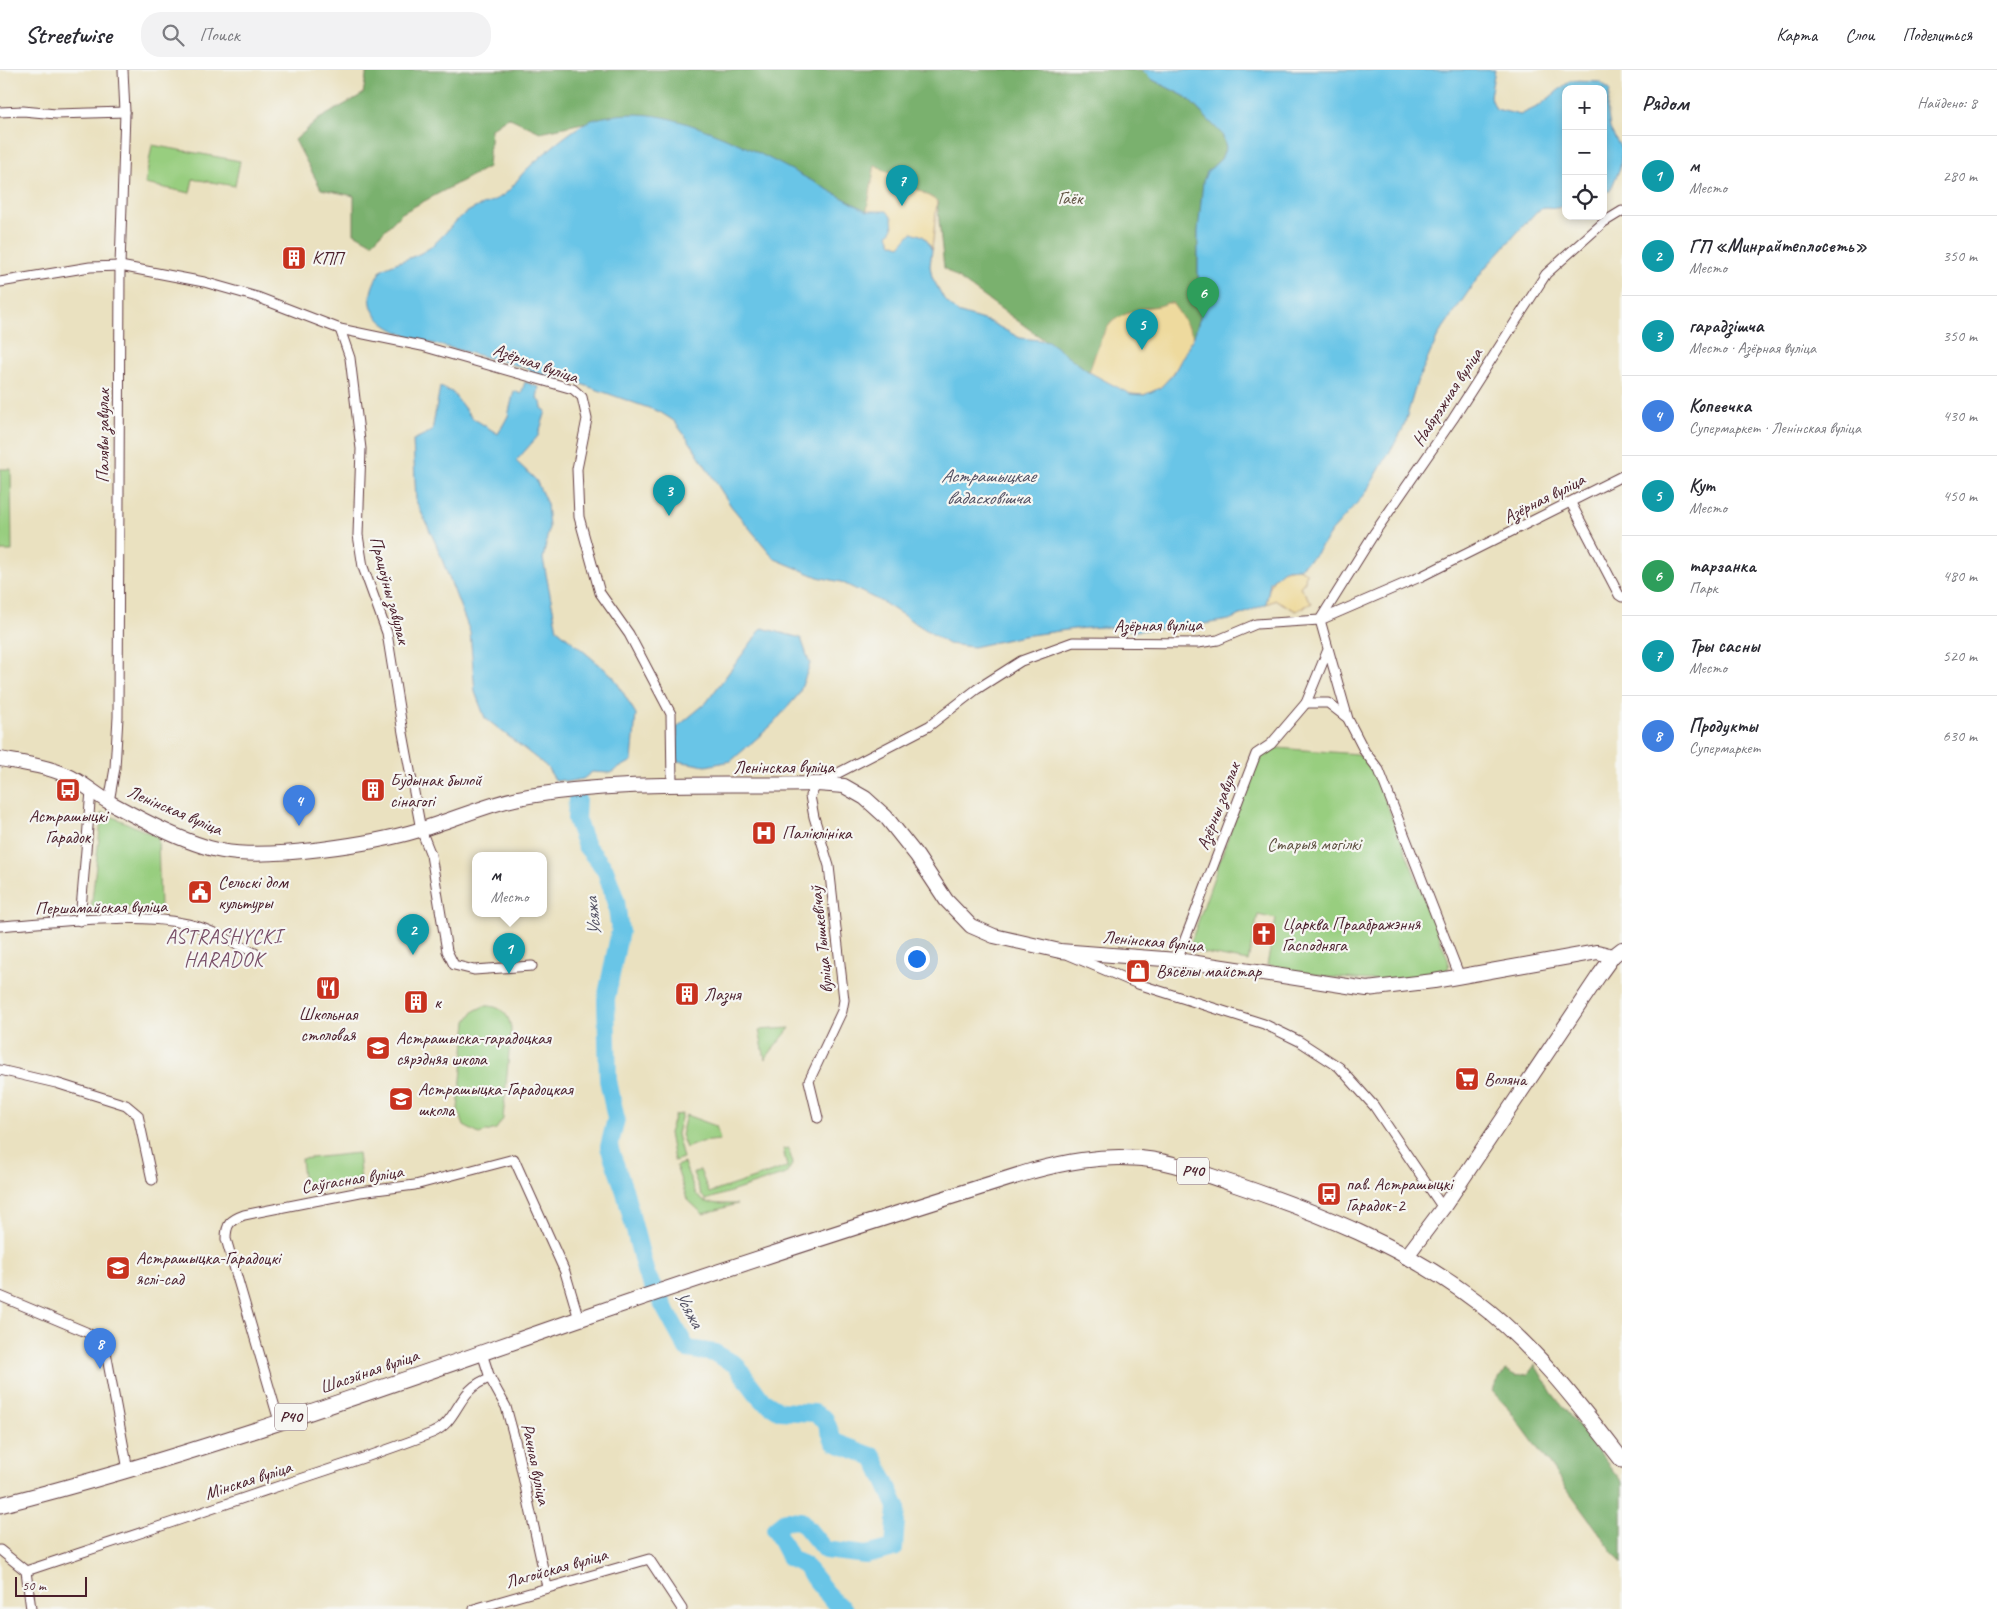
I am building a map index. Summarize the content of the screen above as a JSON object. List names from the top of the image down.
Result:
{
  "streets": {
    "main road": ["Р40", "Шасэйная вуліца"],
    "street": [
      "Азёрная вуліца",
      "Набярэжная вуліца",
      "Палявы завулак",
      "Працоўны завулак",
      "Ленінская вуліца",
      "Азёрны завулак",
      "Першамайская вуліца",
      "вуліца Тышкевічаў",
      "Саўгасная вуліца",
      "Рачная вуліца",
      "Мінская вуліца",
      "Лагойская вуліца"
    ]
  },
  "crossings": [
    ["Азёрная вуліца", "Набярэжная вуліца"],
    ["Азёрная вуліца", "Палявы завулак"],
    ["Азёрная вуліца", "Працоўны завулак"],
    ["Азёрная вуліца", "Ленінская вуліца"],
    ["Азёрная вуліца", "вуліца Тышкевічаў"],
    ["Палявы завулак", "Ленінская вуліца"],
    ["Працоўны завулак", "Ленінская вуліца"],
    ["Ленінская вуліца", "Азёрны завулак"],
    ["Ленінская вуліца", "вуліца Тышкевічаў"],
    ["Р40", "Шасэйная вуліца"],
    ["Саўгасная вуліца", "Шасэйная вуліца"],
    ["Шасэйная вуліца", "Рачная вуліца"],
    ["Рачная вуліца", "Мінская вуліца"],
    ["Рачная вуліца", "Лагойская вуліца"]
  ],
  "districts": ["ASTRASHYCKI HARADOK"],
  "water": ["Астрашыцкае вадасховішча", "Усяжа"],
  "parks": ["Гаёк", "Старыя могілкі"],
  "places": {
    "building": [
      "КПП",
      "Будынак былой сінагогі",
      "Лазня",
      "к"
    ],
    "bus stop": ["Астрашыцкі Гарадок", "пав. Астрашыцкі Гарадок-2"],
    "hospital": ["Паліклініка"],
    "public building": ["Сельскі дом культуры"],
    "church": ["Царква Праабражэння Гасподняга"],
    "shop": ["Вясёлы майстар"],
    "restaurant": ["Школьная столовая"],
    "school or university": ["Астрашыска-гарадоцкая сярэдняя школа", "Астрашыцка-Гарадоцкая школа", "Астрашыцка-Гарадоцкі яслі-сад"],
    "supermarket": ["Воляна"]
  },
  "scale_bar": "50 m",
  "page": {
    "header": "Streetwise",
    "search": "Поиск",
    "nav": ["Карта", "Слои", "Поделиться"],
    "heading": ["Рядом", "Найдено: 8"],
    "map_buttons": ["+", "−"],
    "list": [
      {
        "mark": "1",
        "name": "м",
        "note": "Место",
        "value": "280 m"
      },
      {
        "mark": "2",
        "name": "ГП «Минрайтеплосеть»",
        "note": "Место",
        "value": "350 m"
      },
      {
        "mark": "3",
        "name": "гарадзішча",
        "note": "Место · Азёрная вуліца",
        "value": "350 m"
      },
      {
        "mark": "4",
        "name": "Копеечка",
        "note": "Супермаркет · Ленінская вуліца",
        "value": "430 m"
      },
      {
        "mark": "5",
        "name": "Кут",
        "note": "Место",
        "value": "450 m"
      },
      {
        "mark": "6",
        "name": "тарзанка",
        "note": "Парк",
        "value": "480 m"
      },
      {
        "mark": "7",
        "name": "Тры сасны",
        "note": "Место",
        "value": "520 m"
      },
      {
        "mark": "8",
        "name": "Продукты",
        "note": "Супермаркет",
        "value": "630 m"
      }
    ],
    "pins": [
      "7",
      "6",
      "5",
      "3",
      "4",
      "2",
      "1",
      "8"
    ],
    "popup": ["м", "Место"],
    "scale": "50 m"
  }
}
